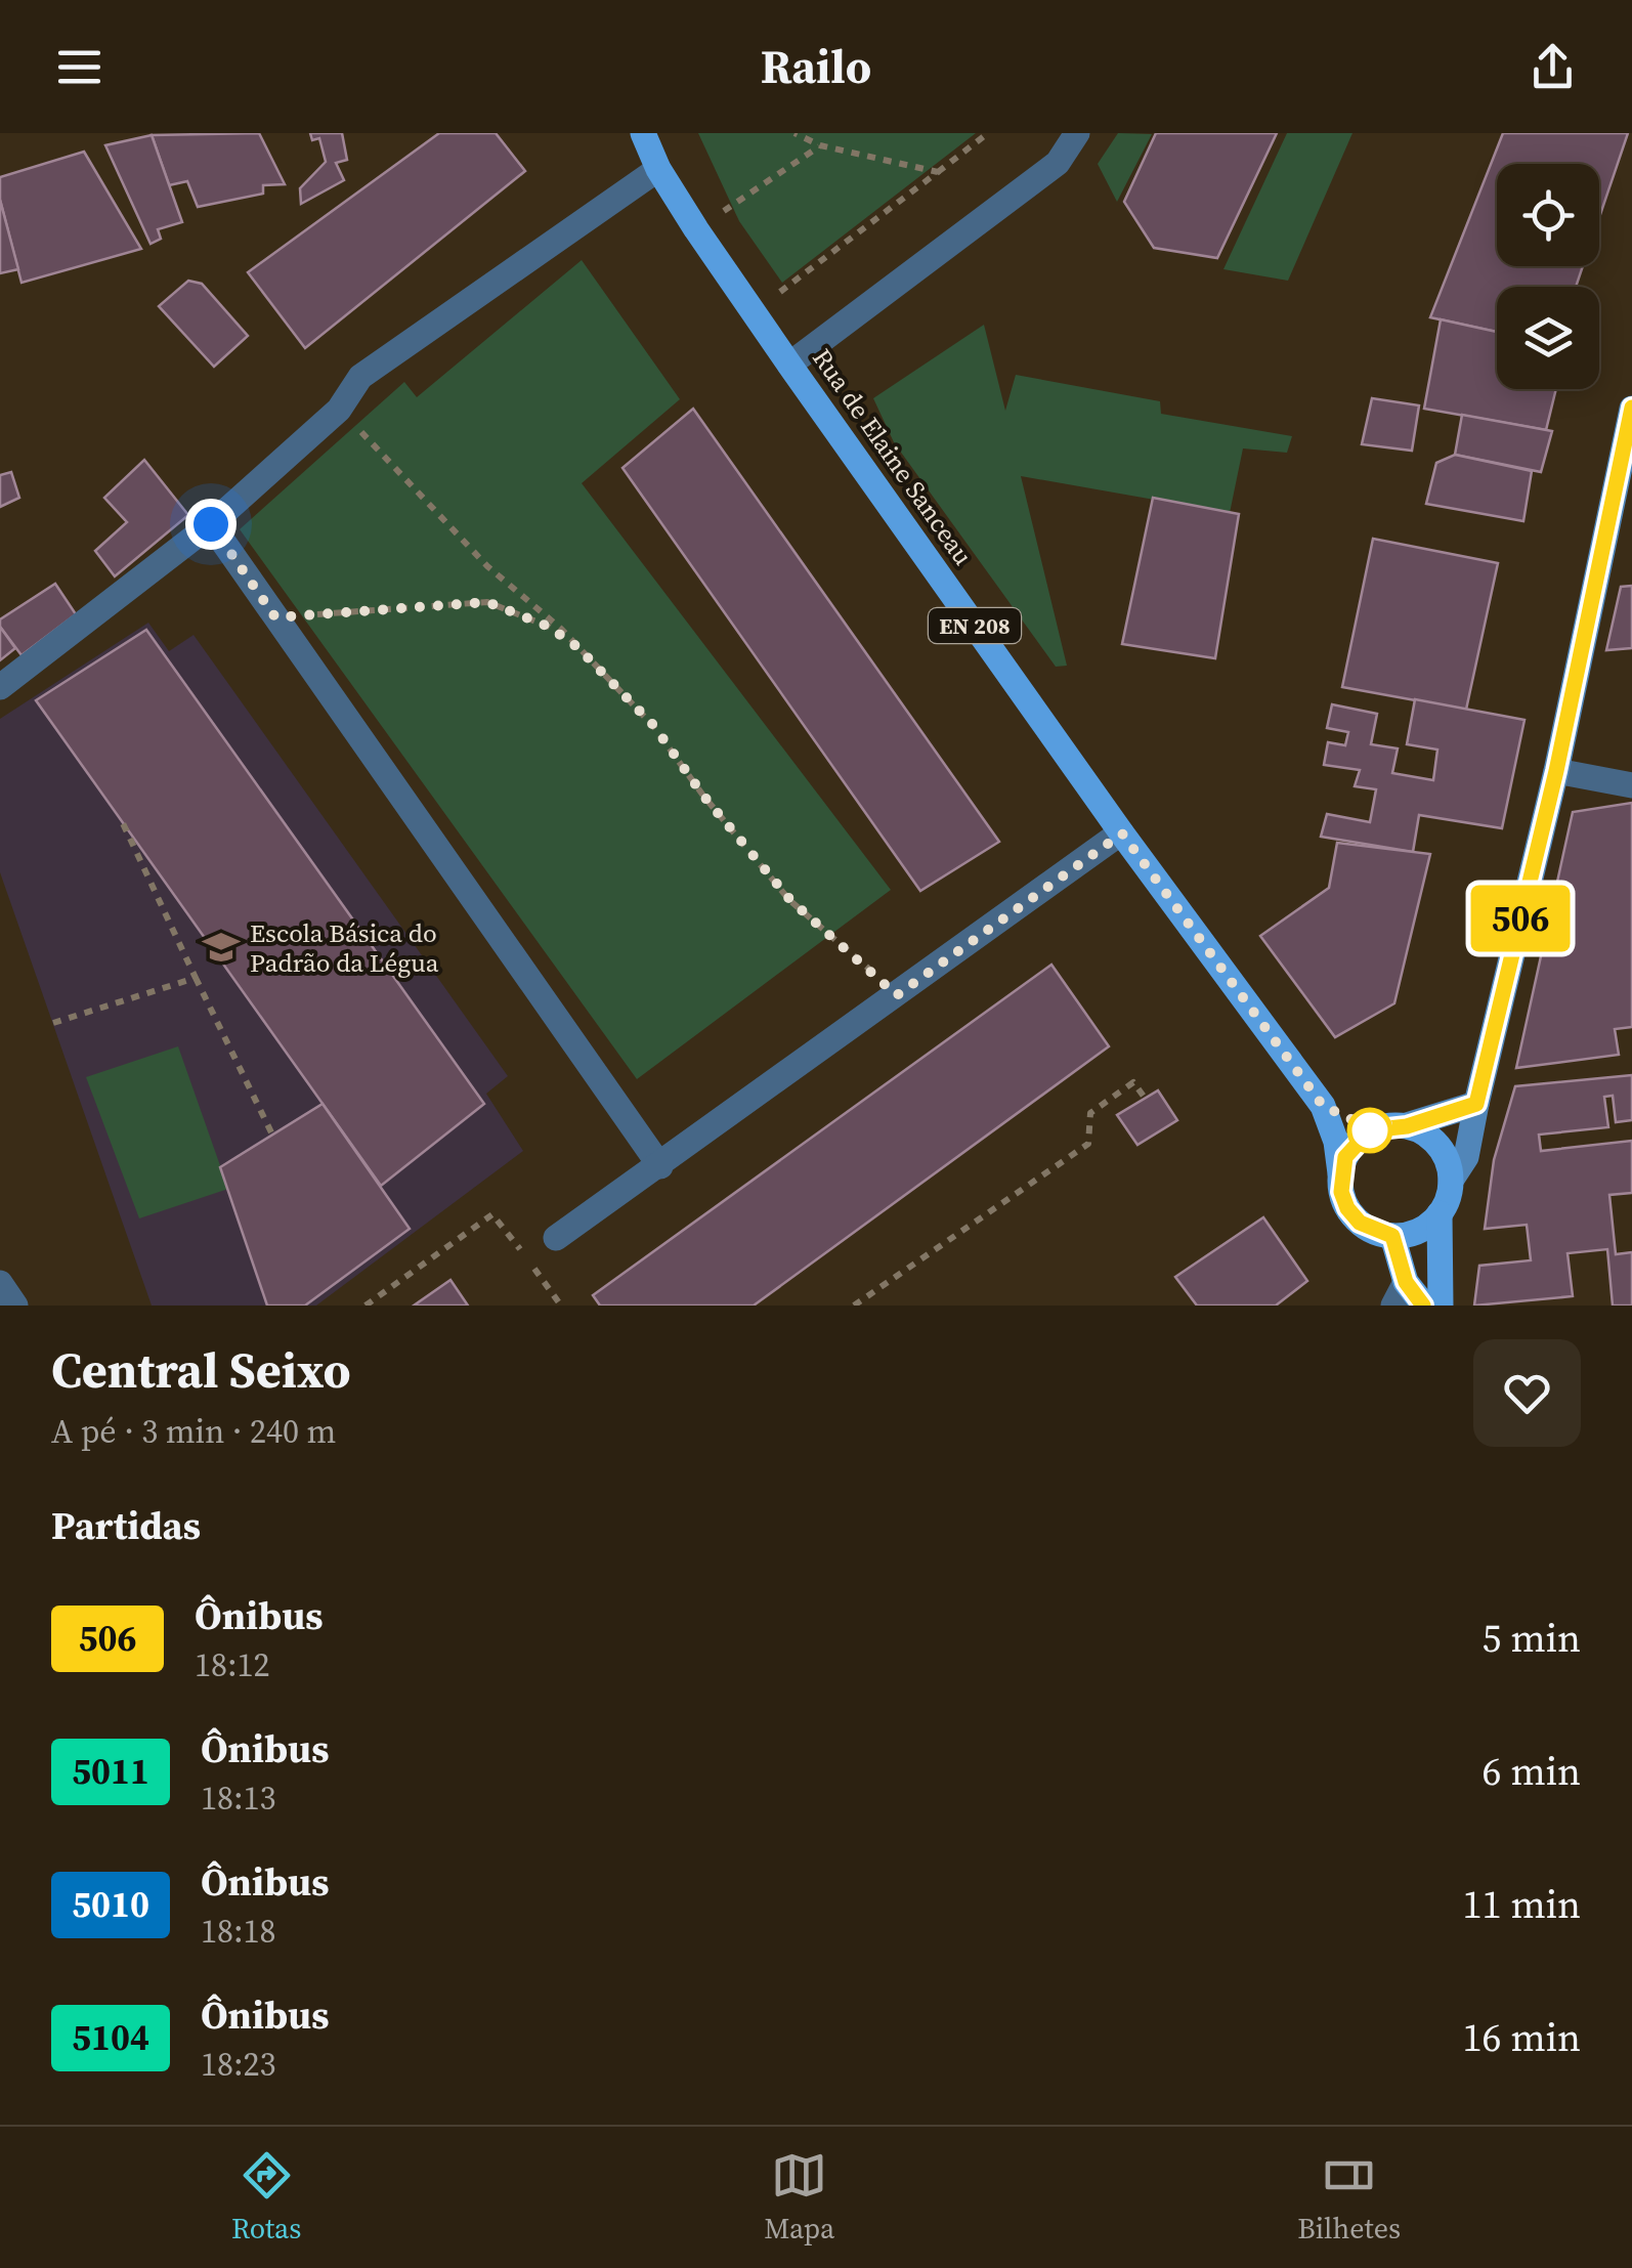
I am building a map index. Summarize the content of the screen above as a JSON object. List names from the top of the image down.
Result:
{
  "streets": {
    "main road": ["Rua de Elaine Sanceau", "EN 208"]
  },
  "crossings": [
    ["Rua de Elaine Sanceau", "EN 208"]
  ],
  "places": {
    "school or university": ["Escola Básica do Padrão da Légua"]
  },
  "lines": ["bus line 506"],
  "page": {
    "header": "Railo",
    "on_map": "506",
    "heading": [
      ["Central Seixo", "A pé · 3 min · 240 m"],
      "Partidas"
    ],
    "list": [
      {
        "mark": "506",
        "name": "Ônibus",
        "note": "18:12",
        "value": "5 min"
      },
      {
        "mark": "5011",
        "name": "Ônibus",
        "note": "18:13",
        "value": "6 min"
      },
      {
        "mark": "5010",
        "name": "Ônibus",
        "note": "18:18",
        "value": "11 min"
      },
      {
        "mark": "5104",
        "name": "Ônibus",
        "note": "18:23",
        "value": "16 min"
      }
    ],
    "tabs": ["Rotas", "Mapa", "Bilhetes"]
  }
}
